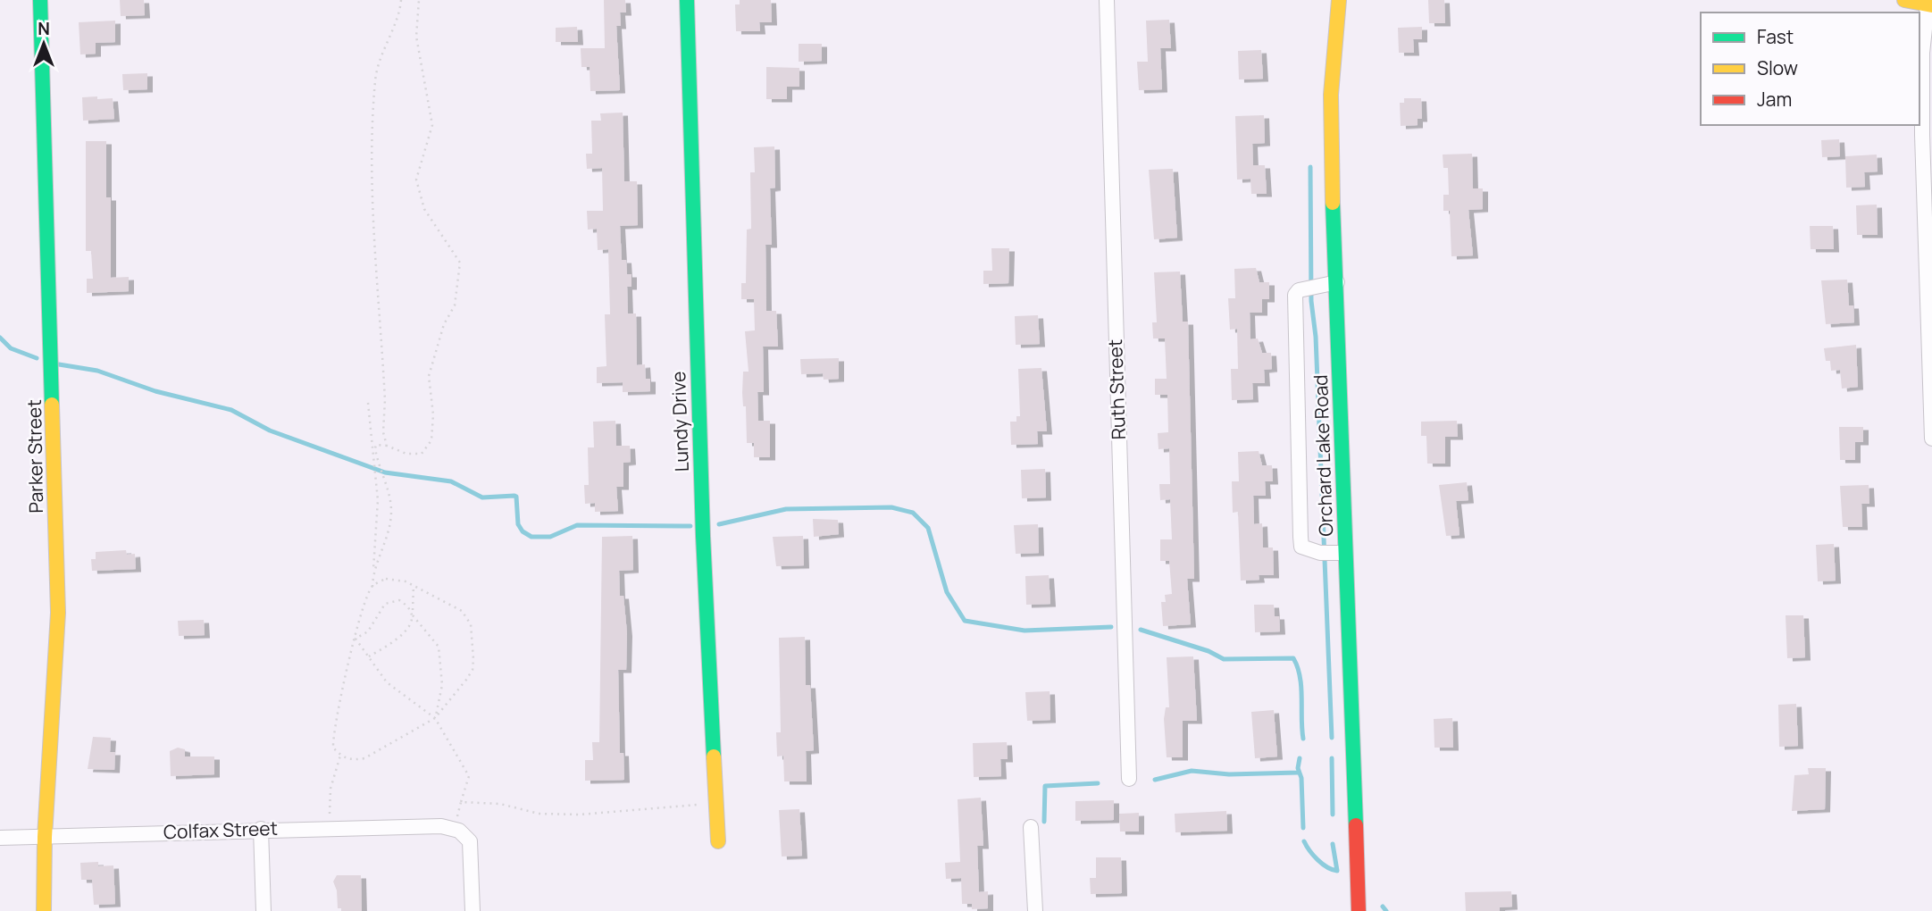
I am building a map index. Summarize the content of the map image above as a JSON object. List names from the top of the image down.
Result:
{
  "streets": {
    "street": [
      "Ruth Street",
      "Lundy Drive",
      "Orchard Lake Road",
      "Parker Street",
      "Colfax Street"
    ]
  },
  "crossings": [
    ["Parker Street", "Colfax Street"]
  ],
  "legend": ["Fast", "Slow", "Jam"],
  "north": "top"
}
